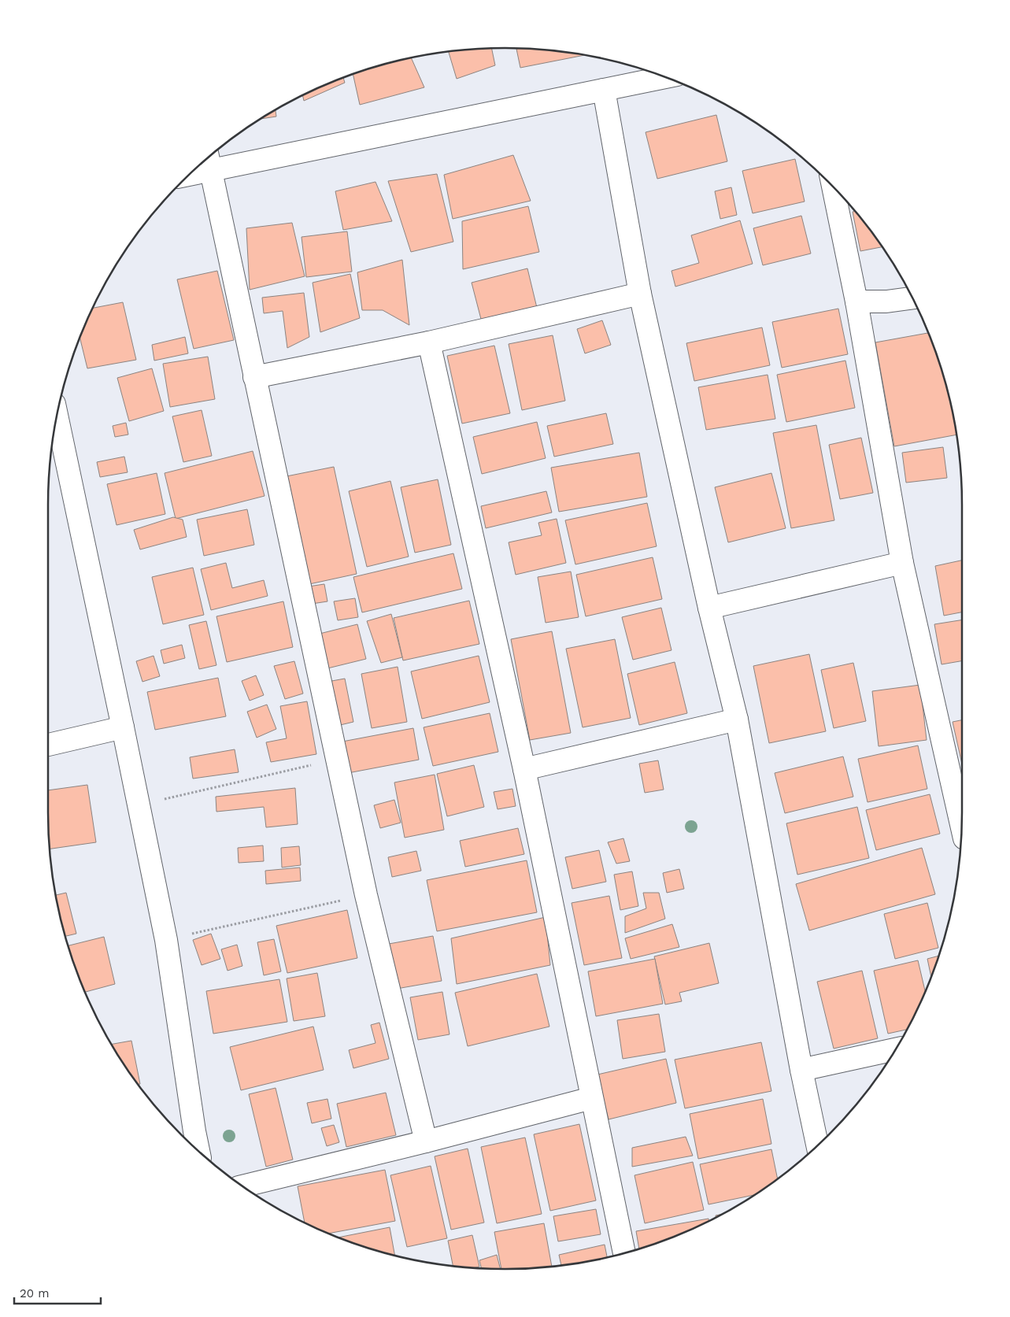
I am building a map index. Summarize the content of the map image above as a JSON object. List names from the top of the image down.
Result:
{
  "scale_bar": "20 m"
}
